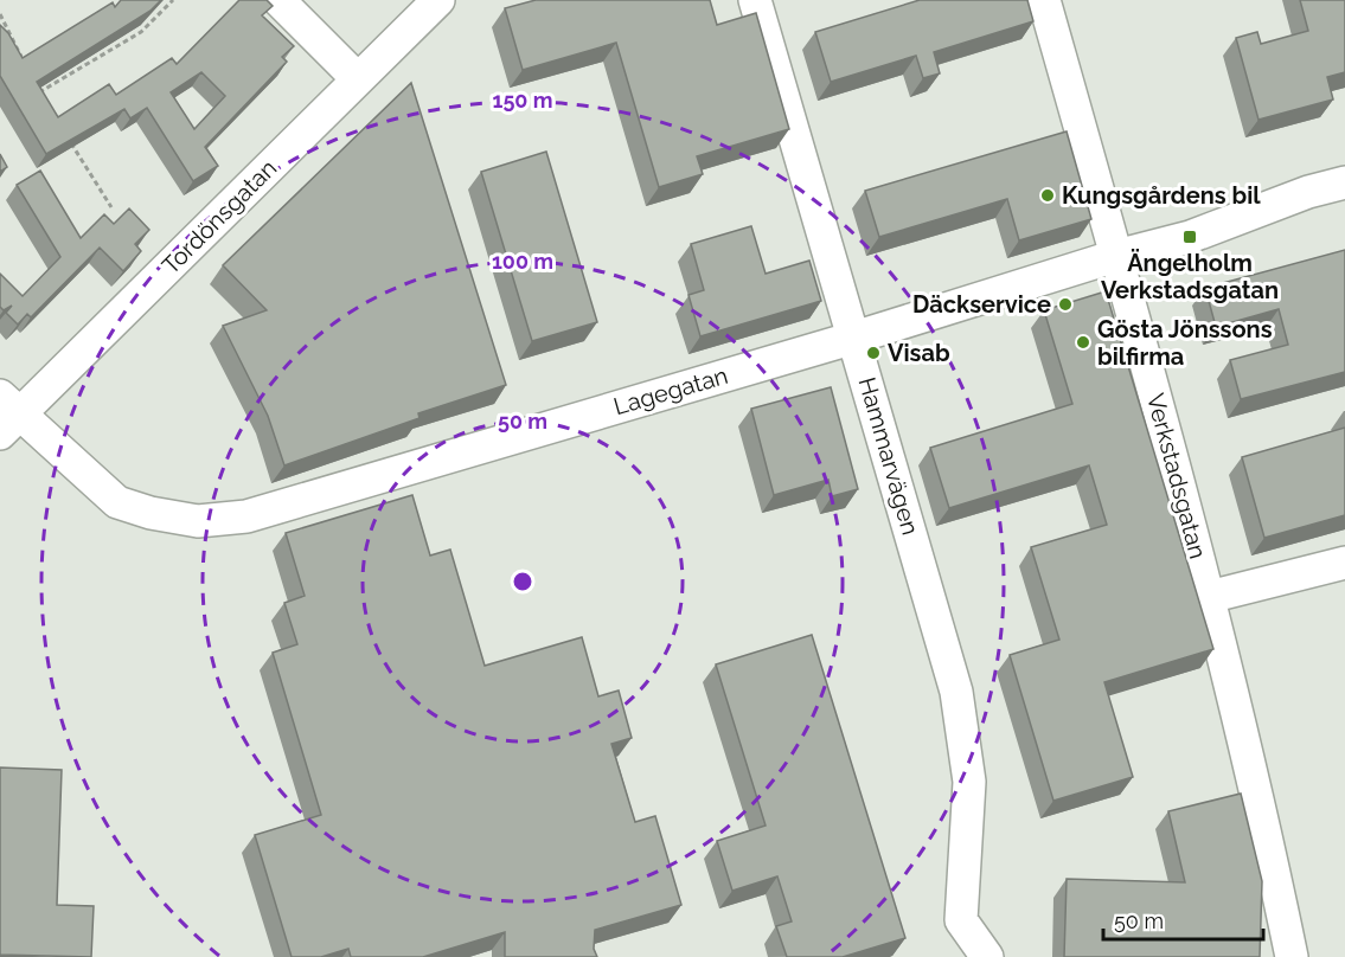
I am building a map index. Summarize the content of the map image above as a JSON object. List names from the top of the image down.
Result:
{
  "streets": {
    "street": [
      "Tordönsgatan",
      "Lagegatan",
      "Hammarvägen",
      "Verkstadsgatan"
    ]
  },
  "crossings": [
    ["Tordönsgatan", "Lagegatan"],
    ["Lagegatan", "Hammarvägen"],
    ["Lagegatan", "Verkstadsgatan"]
  ],
  "places": {
    "other": [
      "Kungsgårdens bil",
      "Däckservice",
      "Gösta Jönssons bilfirma",
      "Visab"
    ],
    "transit": ["Ängelholm Verkstadsgatan"]
  },
  "scale_bar": "50 m",
  "rings": ["150 m", "100 m", "50 m"]
}
